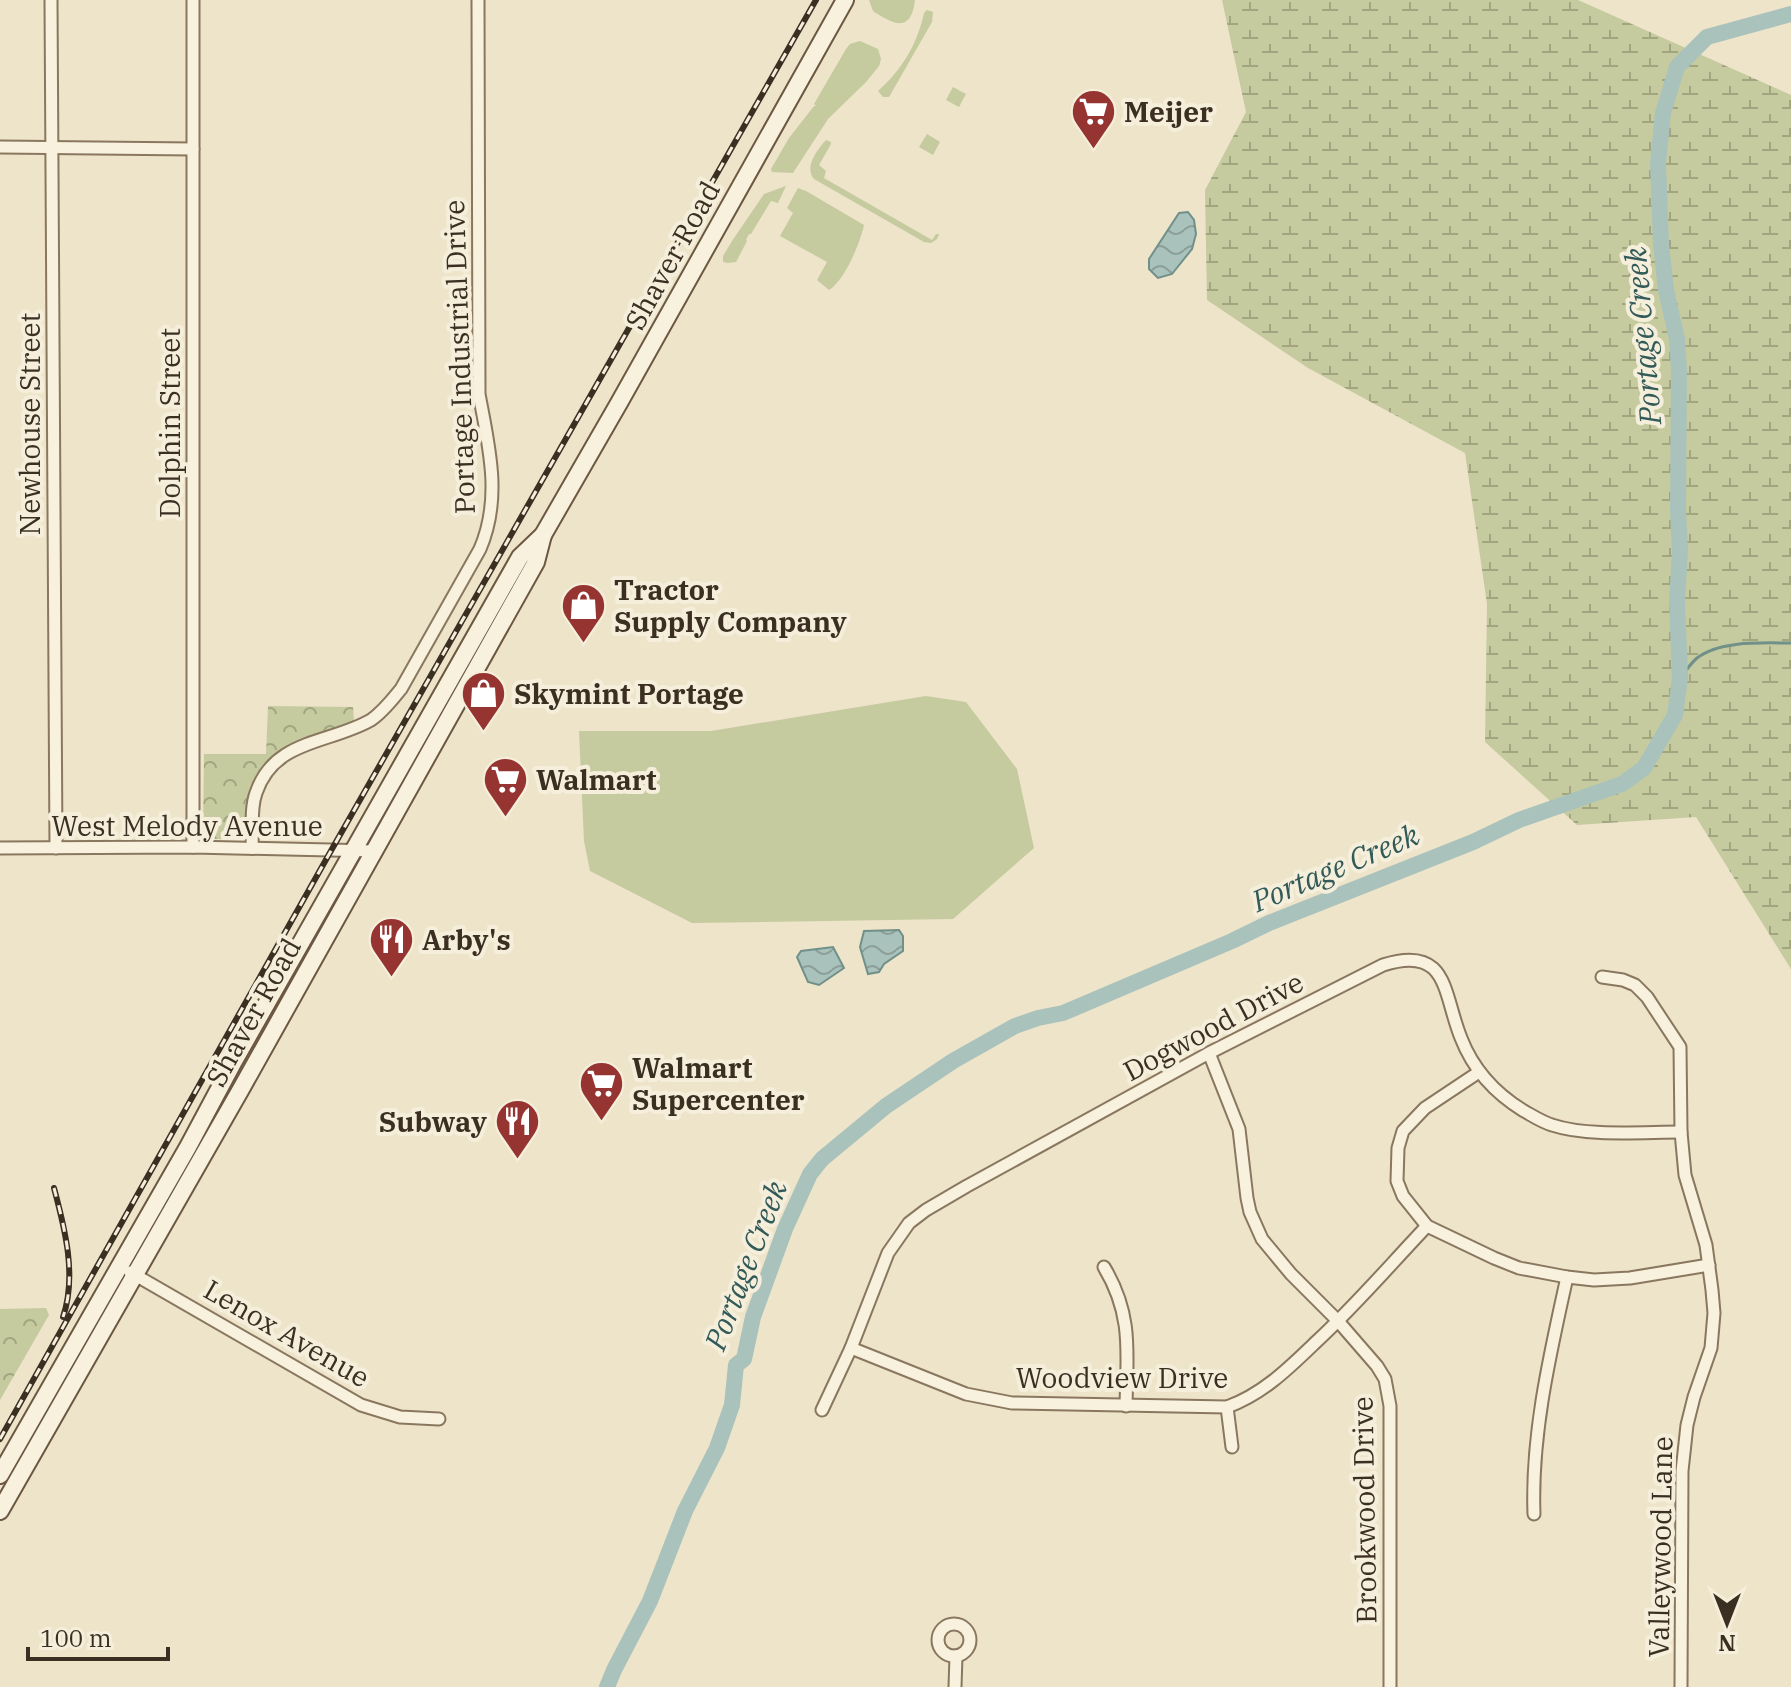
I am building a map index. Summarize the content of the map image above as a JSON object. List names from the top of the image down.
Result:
{
  "streets": {
    "main road": ["Shaver Road"],
    "street": [
      "Portage Industrial Drive",
      "Dolphin Street",
      "Newhouse Street",
      "West Melody Avenue",
      "Dogwood Drive",
      "Lenox Avenue",
      "Woodview Drive",
      "Brookwood Drive",
      "Valleywood Lane"
    ]
  },
  "crossings": [
    ["Shaver Road", "West Melody Avenue"],
    ["Shaver Road", "Lenox Avenue"],
    ["Portage Industrial Drive", "West Melody Avenue"],
    ["Dolphin Street", "West Melody Avenue"],
    ["Newhouse Street", "West Melody Avenue"],
    ["Dogwood Drive", "Woodview Drive"],
    ["Dogwood Drive", "Brookwood Drive"],
    ["Dogwood Drive", "Valleywood Lane"],
    ["Woodview Drive", "Brookwood Drive"]
  ],
  "water": ["Portage Creek"],
  "places": {
    "supermarket": ["Meijer", "Walmart", "Walmart Supercenter"],
    "shop": ["Tractor Supply Company", "Skymint Portage"],
    "restaurant": ["Arby's", "Subway"]
  },
  "scale_bar": "100 m",
  "north": "bottom"
}
